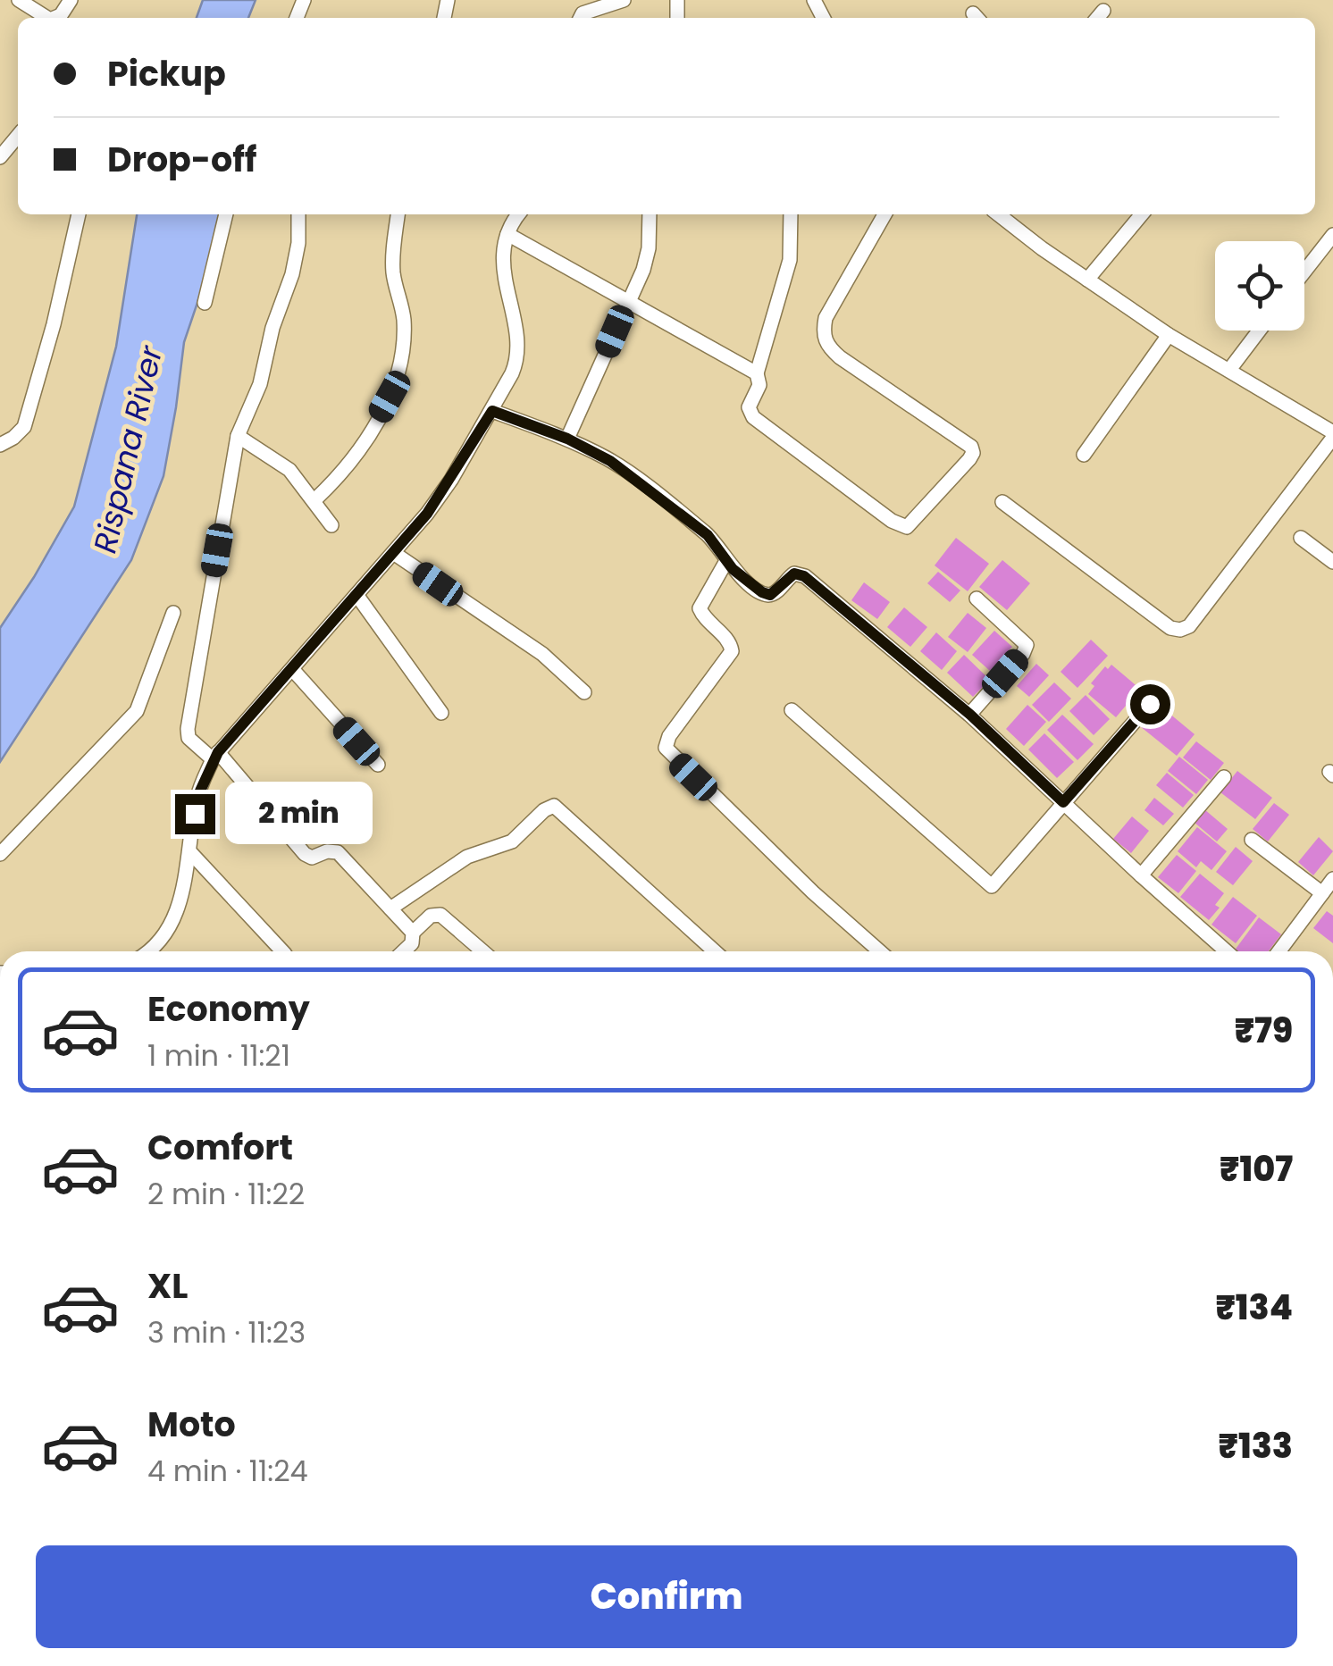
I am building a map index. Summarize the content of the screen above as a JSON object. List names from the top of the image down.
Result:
{
  "water": ["Rispana River"],
  "page": {
    "banner": ["Pickup", "Drop-off"],
    "bubble": "2 min",
    "list": [
      {
        "name": "Economy",
        "note": "1 min · 11:21",
        "value": "₹79"
      },
      {
        "name": "Comfort",
        "note": "2 min · 11:22",
        "value": "₹107"
      },
      {
        "name": "XL",
        "note": "3 min · 11:23",
        "value": "₹134"
      },
      {
        "name": "Moto",
        "note": "4 min · 11:24",
        "value": "₹133"
      }
    ],
    "buttons": "Confirm"
  }
}
